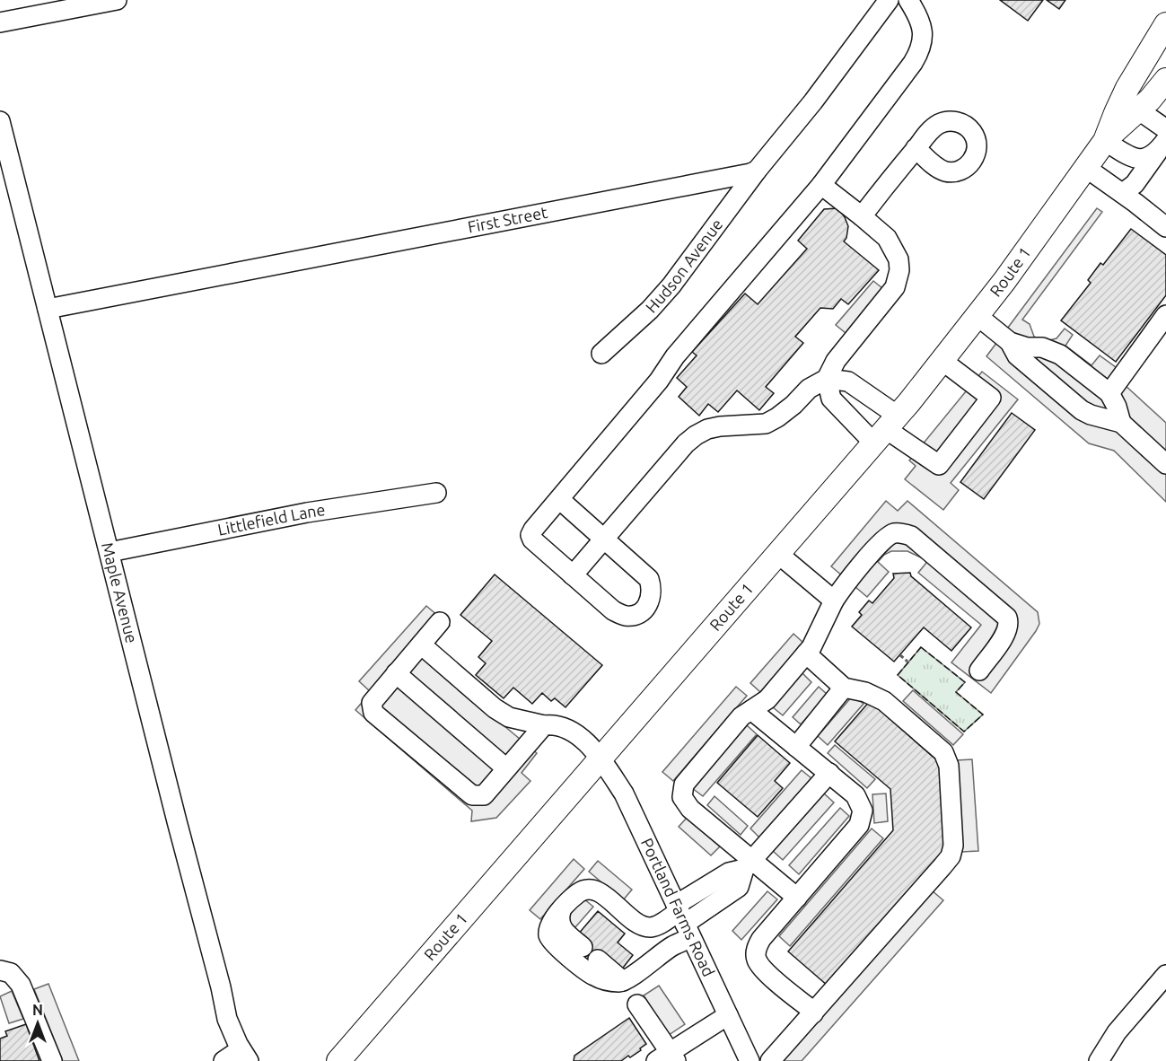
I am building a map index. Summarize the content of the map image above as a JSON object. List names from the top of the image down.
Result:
{
  "streets": {
    "main road": ["Route 1"],
    "street": [
      "First Street",
      "Hudson Avenue",
      "Littlefield Lane",
      "Maple Avenue",
      "Portland Farms Road"
    ]
  },
  "crossings": [
    ["First Street", "Hudson Avenue"],
    ["First Street", "Maple Avenue"],
    ["Route 1", "Portland Farms Road"],
    ["Littlefield Lane", "Maple Avenue"]
  ],
  "north": "top"
}
